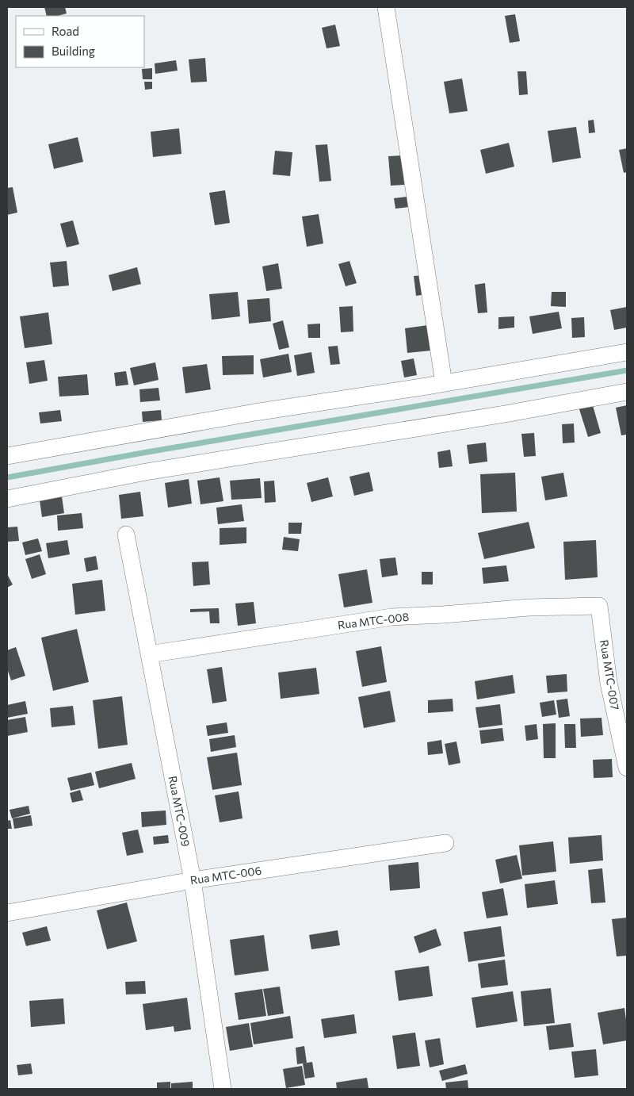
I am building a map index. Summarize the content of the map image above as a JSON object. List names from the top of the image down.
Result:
{
  "streets": {
    "street": [
      "Rua MTC-008",
      "Rua MTC-007",
      "Rua MTC-009",
      "Rua MTC-006"
    ]
  },
  "crossings": [
    ["Rua MTC-008", "Rua MTC-007"],
    ["Rua MTC-008", "Rua MTC-009"],
    ["Rua MTC-009", "Rua MTC-006"]
  ],
  "legend": ["Road", "Building"]
}
